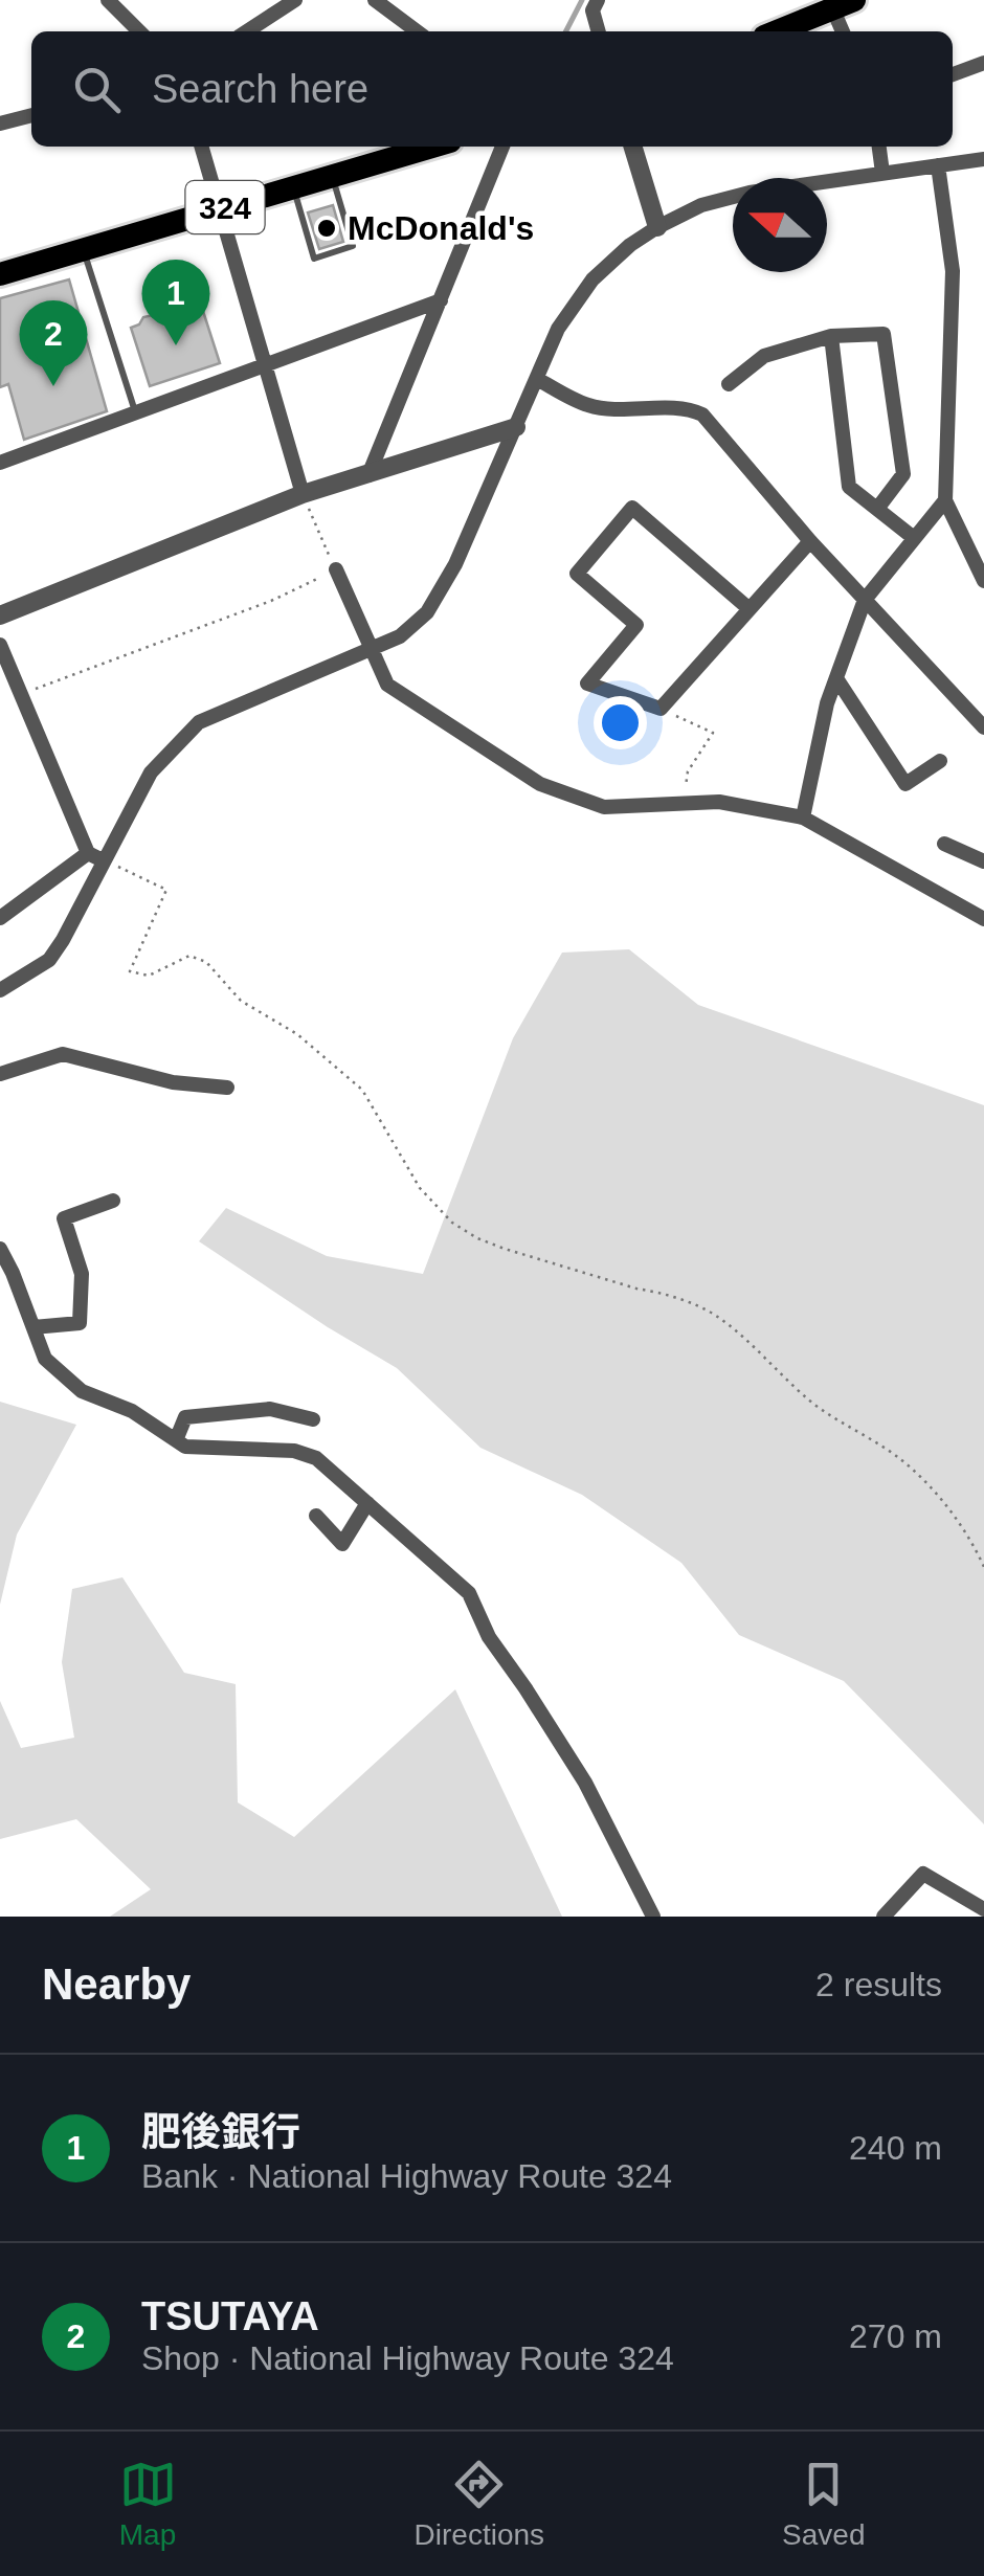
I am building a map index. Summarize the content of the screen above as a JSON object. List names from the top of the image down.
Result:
{
  "streets": {
    "highway": ["324"]
  },
  "places": ["McDonald's"],
  "north": "left",
  "page": {
    "search": "Search here",
    "pins": ["1", "2"],
    "heading": ["Nearby", "2 results"],
    "list": [
      {
        "mark": "1",
        "name": "肥後銀行",
        "note": "Bank · National Highway Route 324",
        "value": "240 m"
      },
      {
        "mark": "2",
        "name": "TSUTAYA",
        "note": "Shop · National Highway Route 324",
        "value": "270 m"
      }
    ],
    "nav": ["Map", "Directions", "Saved"]
  }
}
